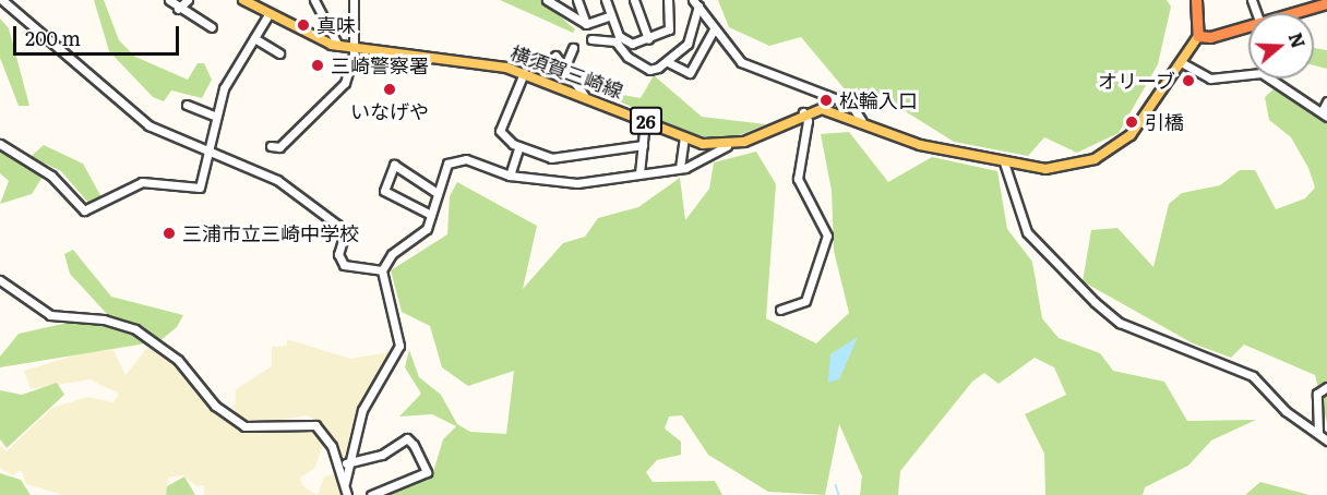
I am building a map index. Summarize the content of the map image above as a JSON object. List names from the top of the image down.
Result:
{
  "streets": {
    "main road": ["横須賀三崎線", "26"]
  },
  "places": [
    "真味",
    "三崎警察署",
    "オリーブ",
    "いなげや",
    "松輪入口",
    "引橋",
    "三浦市立三崎中学校"
  ],
  "scale_bar": "200 m",
  "north": "right"
}
